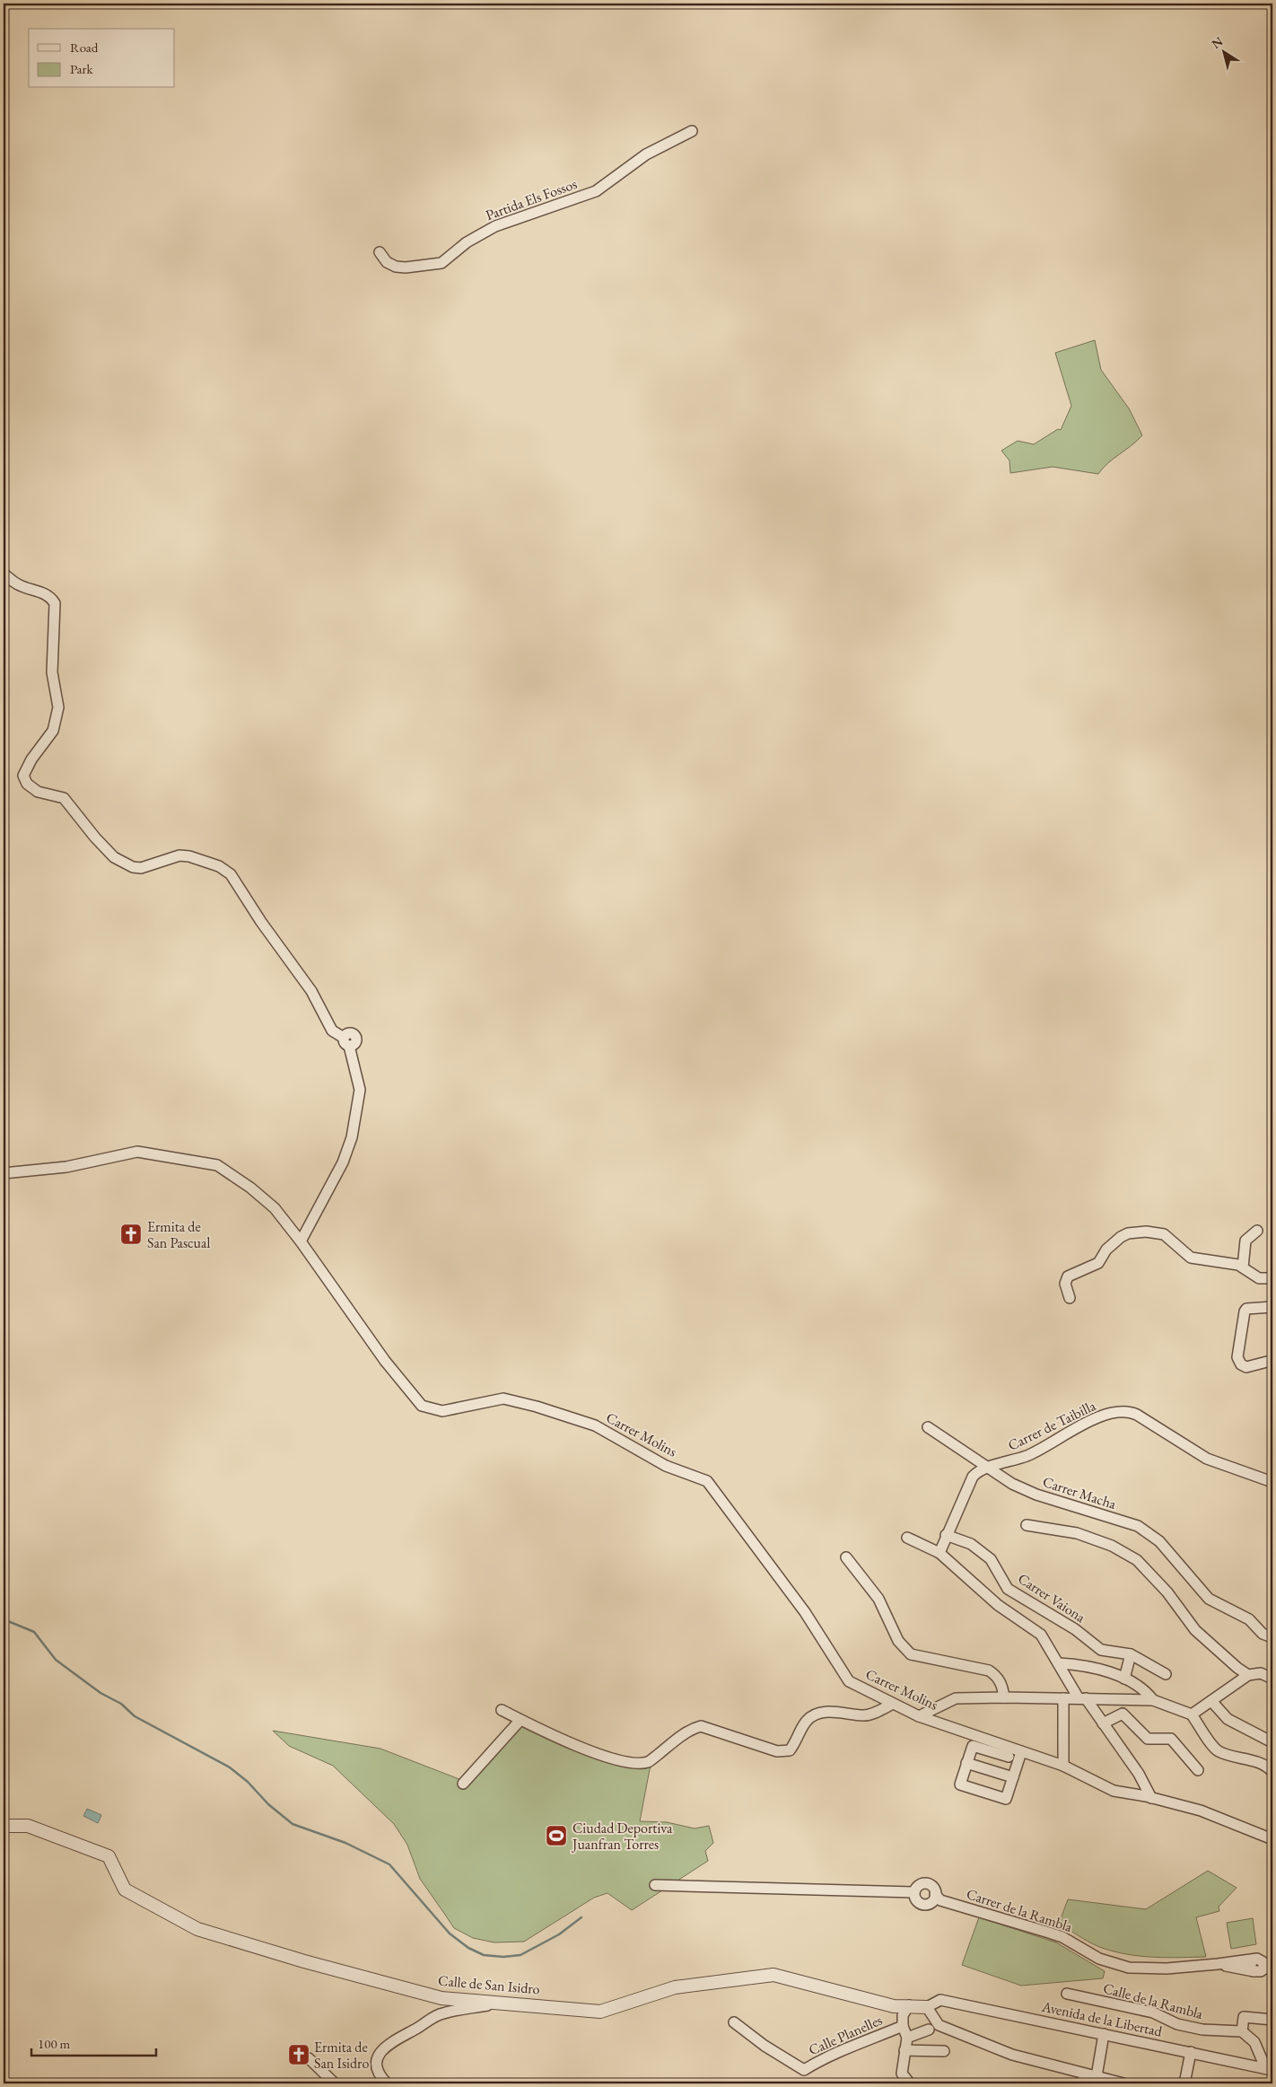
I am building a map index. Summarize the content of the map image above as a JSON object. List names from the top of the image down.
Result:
{
  "streets": {
    "street": [
      "Partida Els Fossos",
      "Carrer de Taibilla",
      "Carrer Molins",
      "Carrer Macha",
      "Carrer Vaiona",
      "Carrer de la Rambla",
      "Calle de San Isidro",
      "Calle de la Rambla",
      "Avenida de la Libertad",
      "Calle Planelles"
    ]
  },
  "crossings": [
    ["Carrer de Taibilla", "Carrer Macha"],
    ["Calle de San Isidro", "Avenida de la Libertad"],
    ["Calle de San Isidro", "Calle Planelles"]
  ],
  "places": {
    "church": ["Ermita de San Pascual", "Ermita de San Isidro"],
    "sports": ["Ciudad Deportiva Juanfran Torres"]
  },
  "legend": ["Road", "Park"],
  "scale_bar": "100 m",
  "north": "top left"
}
